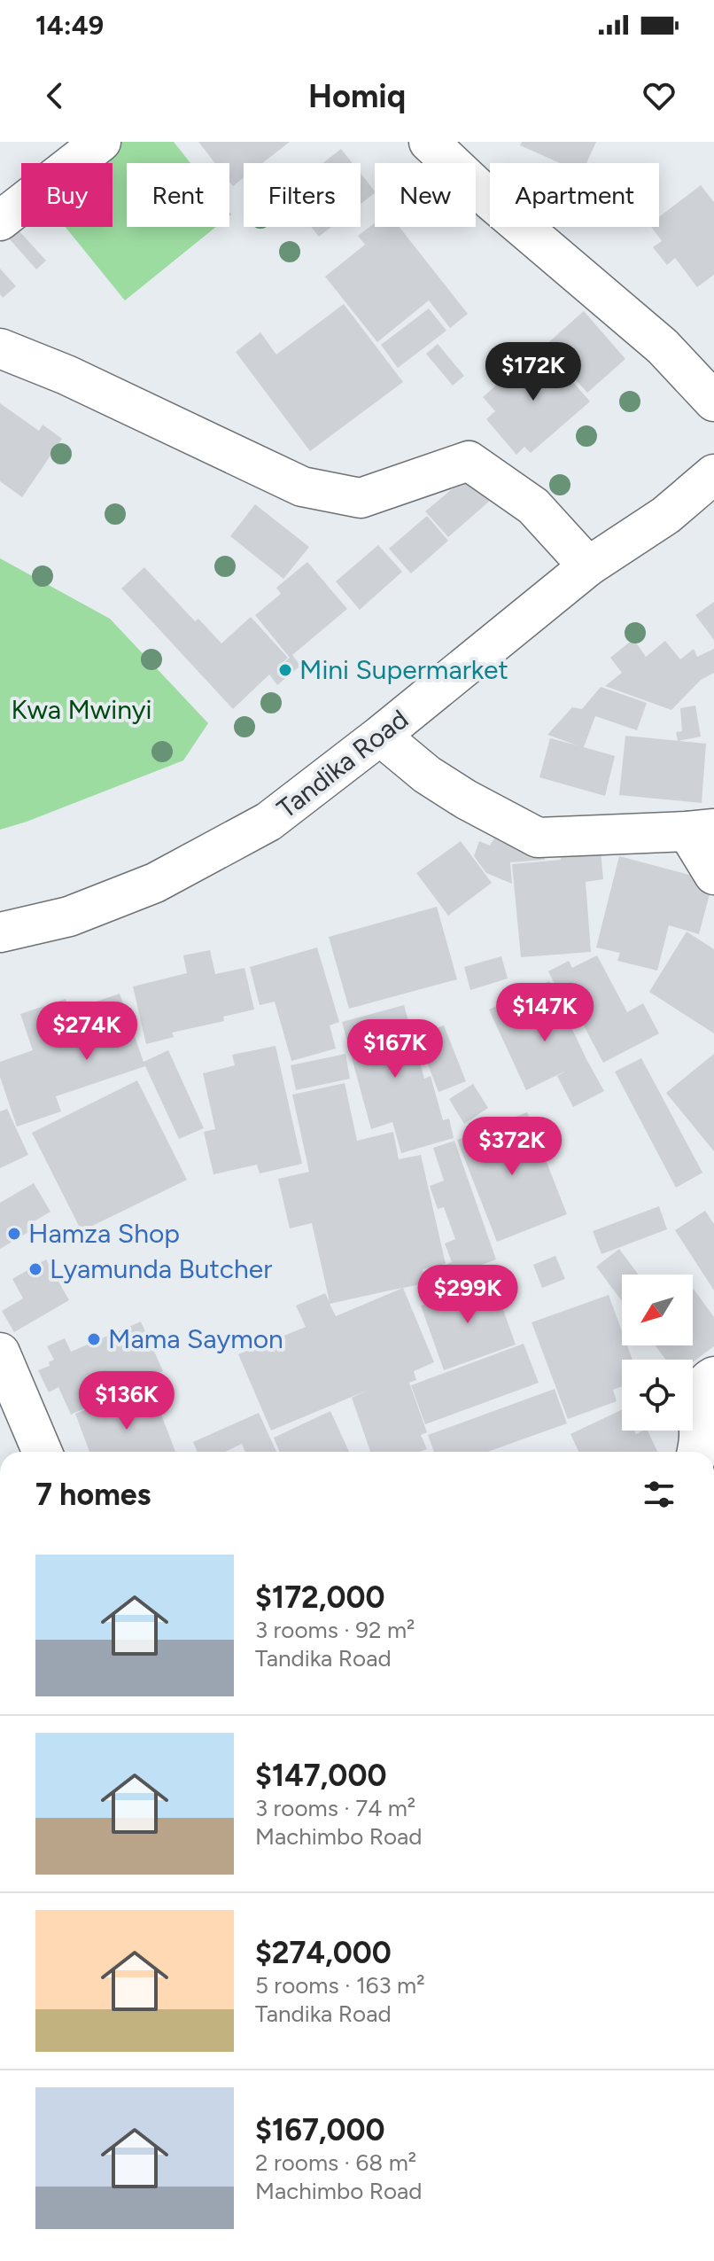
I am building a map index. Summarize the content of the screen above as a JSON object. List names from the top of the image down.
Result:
{
  "streets": {
    "street": ["Tandika Road"]
  },
  "parks": ["Kwa Mwinyi"],
  "places": [
    "Mini Supermarket",
    "Hamza Shop",
    "Lyamunda Butcher",
    "Mama Saymon"
  ],
  "north": "bottom left",
  "page": {
    "status": "14:49",
    "header": "Homiq",
    "chip": [
      "Buy",
      "Rent",
      "Filters",
      "New",
      "Apartment"
    ],
    "price": [
      "$172K",
      "$147K",
      "$274K",
      "$167K",
      "$372K",
      "$299K",
      "$136K"
    ],
    "heading": "7 homes",
    "list": [
      {
        "name": "$172,000",
        "note": "3 rooms · 92 m² · Tandika Road"
      },
      {
        "name": "$147,000",
        "note": "3 rooms · 74 m² · Machimbo Road"
      },
      {
        "name": "$274,000",
        "note": "5 rooms · 163 m² · Tandika Road"
      },
      {
        "name": "$167,000",
        "note": "2 rooms · 68 m² · Machimbo Road"
      }
    ]
  }
}
